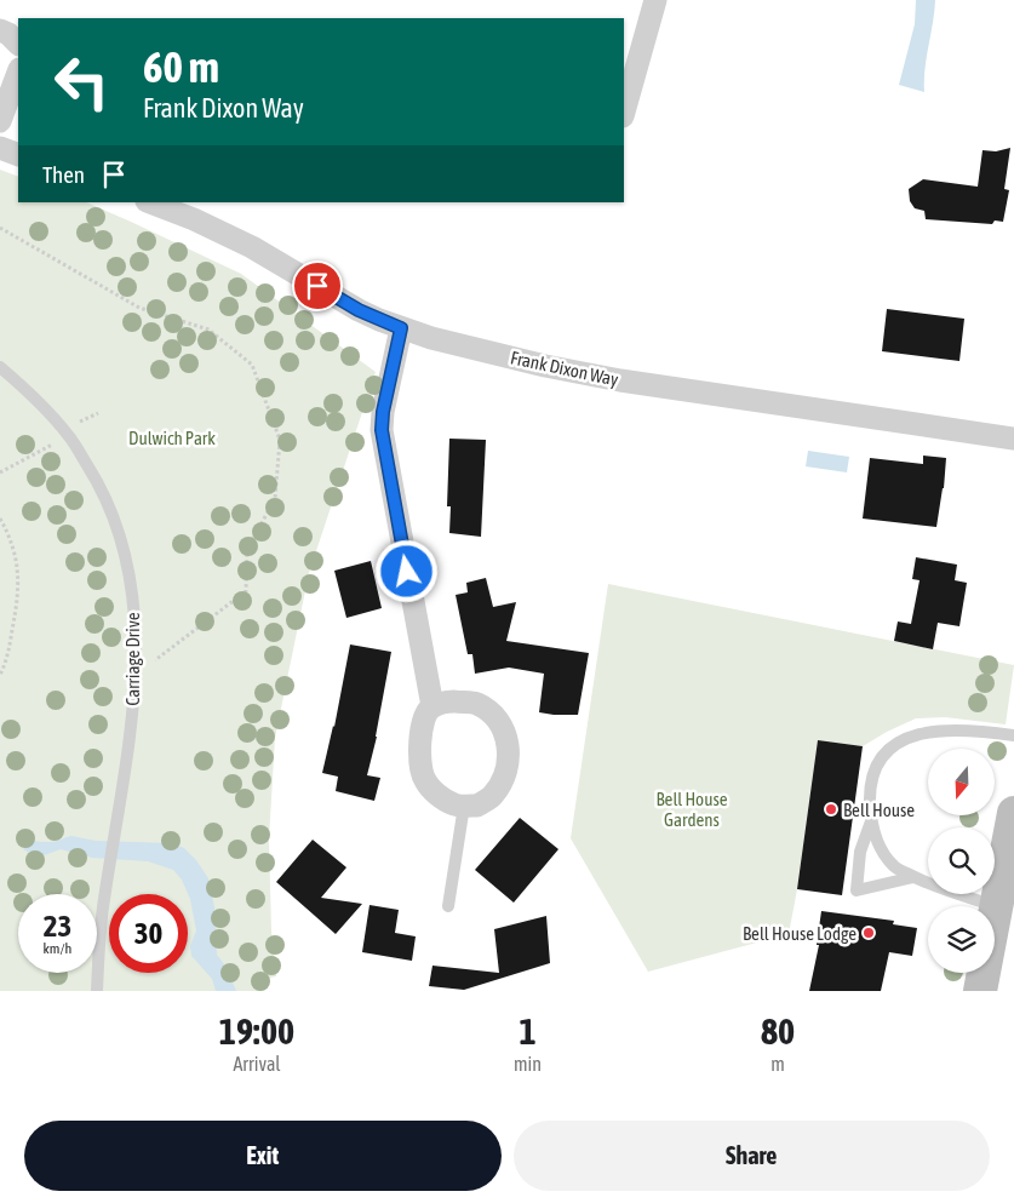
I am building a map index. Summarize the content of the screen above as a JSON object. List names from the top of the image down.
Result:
{
  "streets": {
    "street": ["Frank Dixon Way"],
    "lane": ["Carriage Drive"]
  },
  "parks": ["Dulwich Park", "Bell House Gardens"],
  "places": ["Bell House", "Bell House Lodge"],
  "north": "bottom",
  "page": {
    "turn": ["60 m", "Frank Dixon Way"],
    "then": "Then",
    "speed": "23 km/h",
    "limit": "30",
    "eta": [
      "19:00",
      "Arrival",
      "1",
      "min",
      "80",
      "m"
    ],
    "buttons": ["Exit", "Share"]
  }
}
